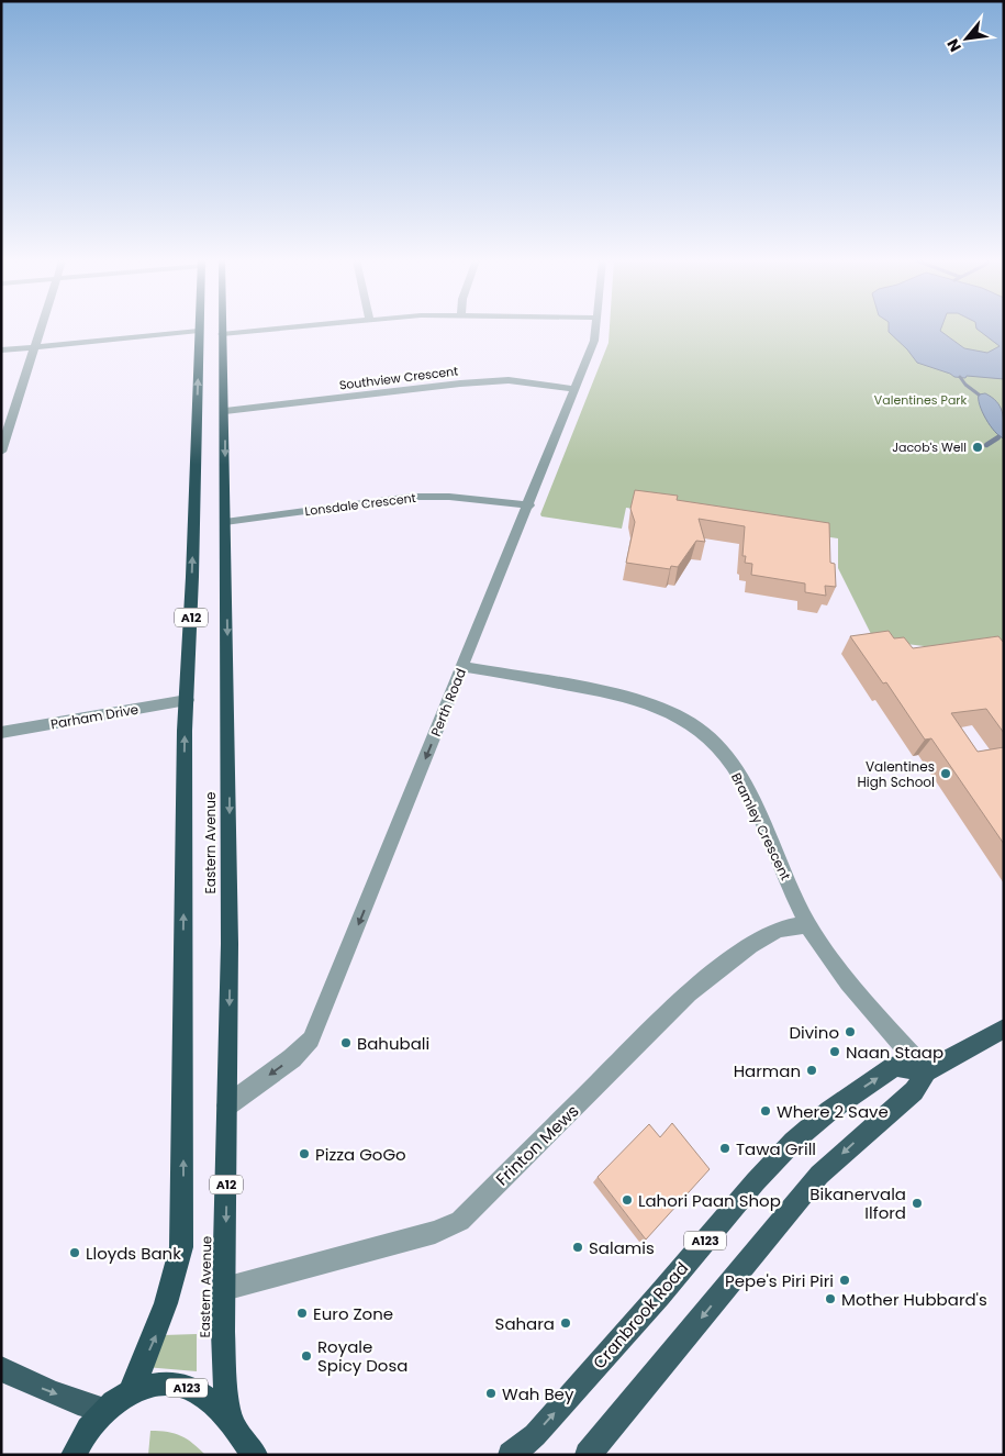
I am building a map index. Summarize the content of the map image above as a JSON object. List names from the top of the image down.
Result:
{
  "streets": {
    "highway": ["A12", "Eastern Avenue", "A123"],
    "main road": ["Cranbrook Road"],
    "street": [
      "Southview Crescent",
      "Lonsdale Crescent",
      "Perth Road",
      "Parham Drive",
      "Bramley Crescent",
      "Frinton Mews"
    ]
  },
  "crossings": [
    ["Southview Crescent", "Perth Road"],
    ["Southview Crescent", "Eastern Avenue"],
    ["Lonsdale Crescent", "Perth Road"],
    ["Lonsdale Crescent", "Eastern Avenue"],
    ["A12", "Eastern Avenue"],
    ["A12", "A123"],
    ["Perth Road", "Bramley Crescent"],
    ["Perth Road", "Eastern Avenue"],
    ["Parham Drive", "Eastern Avenue"],
    ["Bramley Crescent", "Frinton Mews"],
    ["Bramley Crescent", "Cranbrook Road"],
    ["Eastern Avenue", "Frinton Mews"],
    ["Eastern Avenue", "A123"]
  ],
  "one_way": ["Perth Road"],
  "parks": ["Valentines Park"],
  "places": [
    "Jacob's Well",
    "Valentines High School",
    "Divino",
    "Bahubali",
    "Naan Staap",
    "Harman",
    "Where 2 Save",
    "Tawa Grill",
    "Pizza GoGo",
    "Lahori Paan Shop",
    "Bikanervala Ilford",
    "Salamis",
    "Lloyds Bank",
    "Pepe's Piri Piri",
    "Mother Hubbard's",
    "Euro Zone",
    "Sahara",
    "Royale Spicy Dosa",
    "Wah Bey"
  ],
  "north": "bottom left"
}
